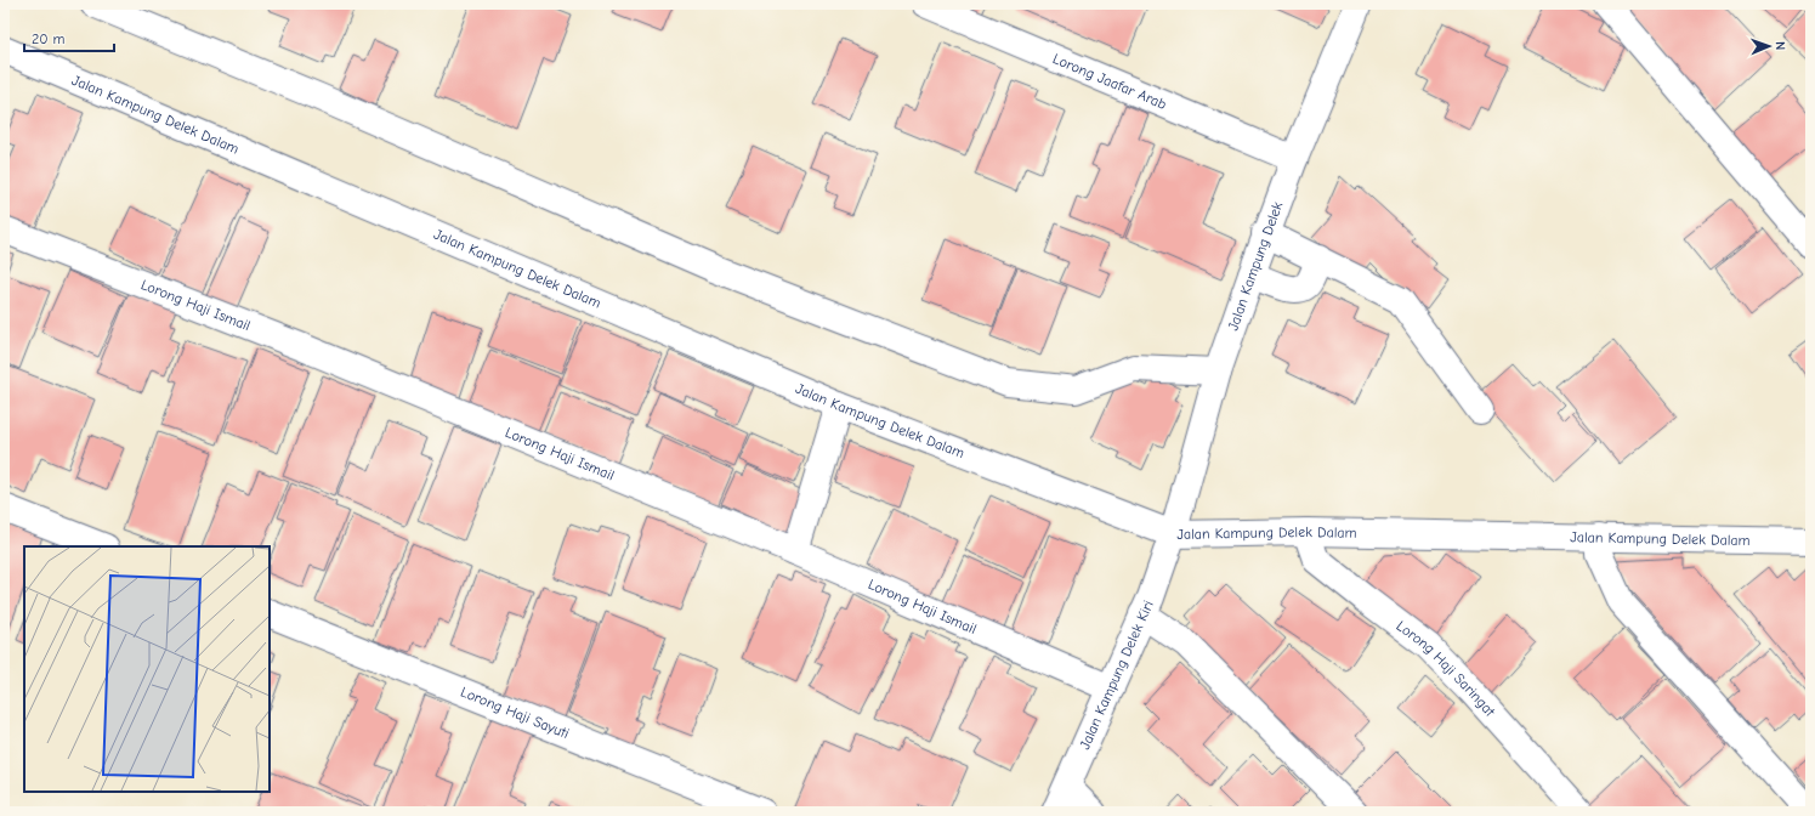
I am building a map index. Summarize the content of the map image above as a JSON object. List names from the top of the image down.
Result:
{
  "streets": {
    "street": [
      "Lorong Jaafar Arab",
      "Jalan Kampung Delek Dalam",
      "Jalan Kampung Delek",
      "Lorong Haji Ismail",
      "Lorong Haji Saringat",
      "Jalan Kampung Delek Kiri",
      "Lorong Haji Sayuti"
    ]
  },
  "crossings": [
    ["Lorong Jaafar Arab", "Jalan Kampung Delek"],
    ["Jalan Kampung Delek Dalam", "Jalan Kampung Delek"],
    ["Jalan Kampung Delek Dalam", "Lorong Haji Saringat"],
    ["Jalan Kampung Delek Dalam", "Jalan Kampung Delek Kiri"],
    ["Jalan Kampung Delek", "Jalan Kampung Delek Kiri"],
    ["Lorong Haji Ismail", "Jalan Kampung Delek Kiri"]
  ],
  "scale_bar": "20 m",
  "north": "right"
}
